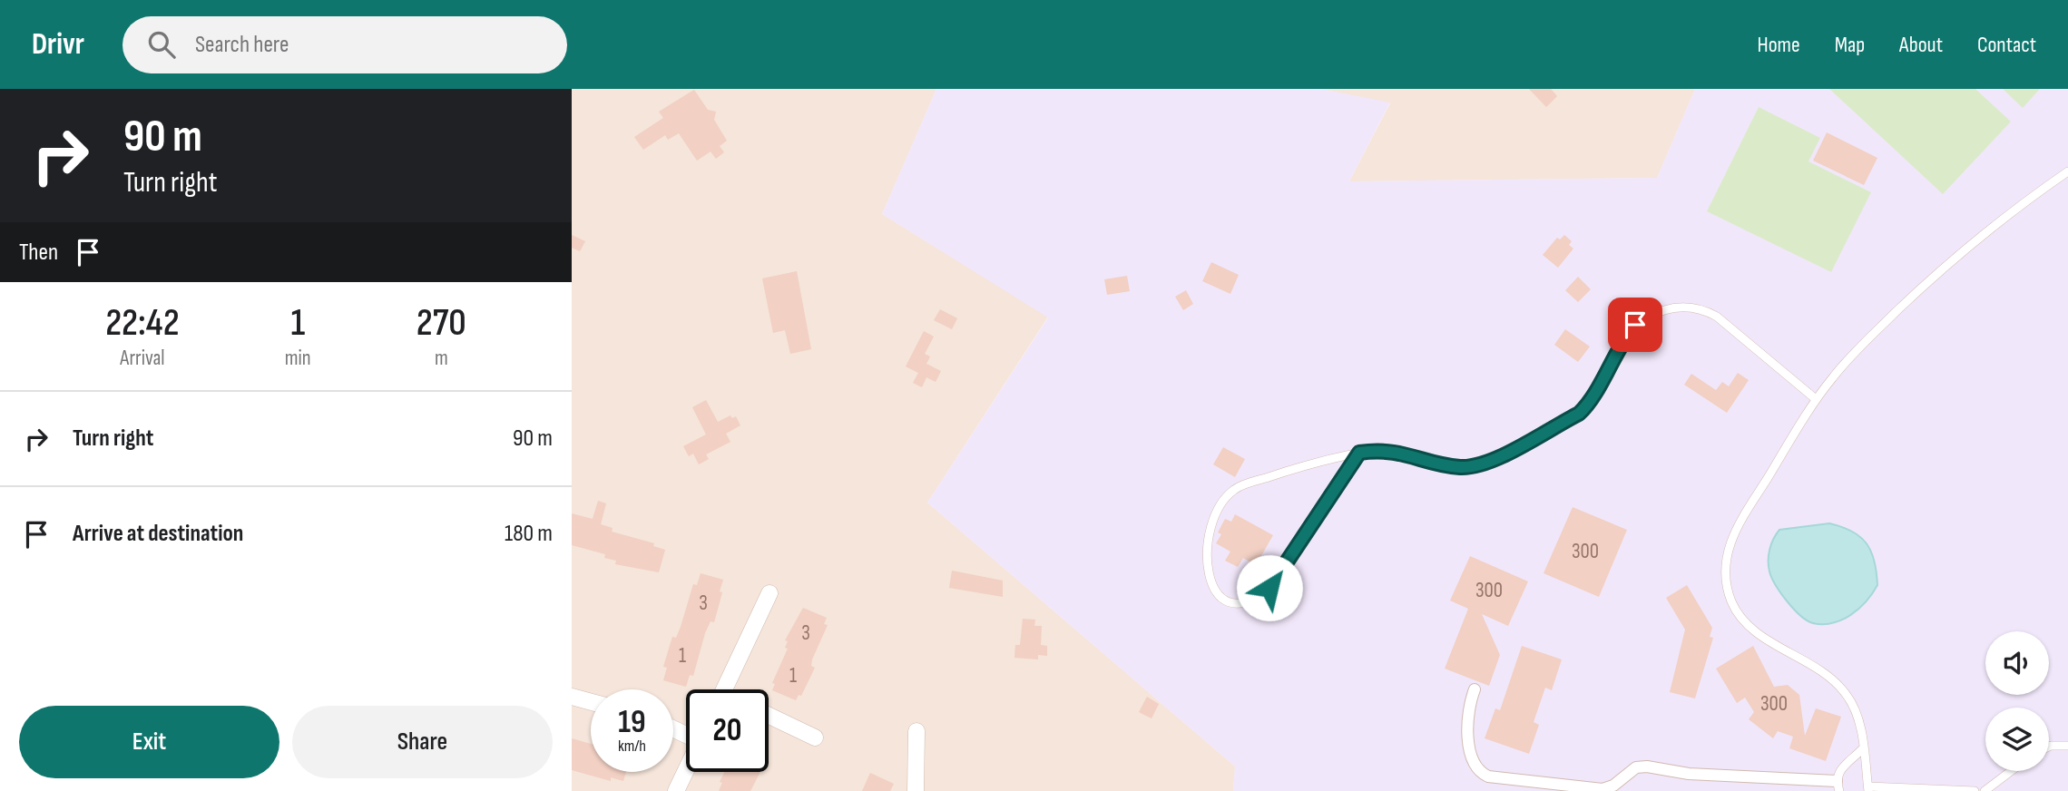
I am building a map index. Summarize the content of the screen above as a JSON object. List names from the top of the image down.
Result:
{
  "house_numbers": [
    "300",
    "300",
    "3",
    "3",
    "1",
    "1",
    "300"
  ],
  "page": {
    "header": "Drivr",
    "search": "Search here",
    "nav": [
      "Home",
      "Map",
      "About",
      "Contact"
    ],
    "turn": ["90 m", "Turn right"],
    "then": "Then",
    "eta": [
      "22:42",
      "Arrival",
      "1",
      "min",
      "270",
      "m"
    ],
    "list": [
      {
        "name": "Turn right",
        "value": "90 m"
      },
      {
        "name": "Arrive at destination",
        "value": "180 m"
      }
    ],
    "speed": "19 km/h",
    "limit": "20",
    "buttons": ["Exit", "Share"]
  }
}
